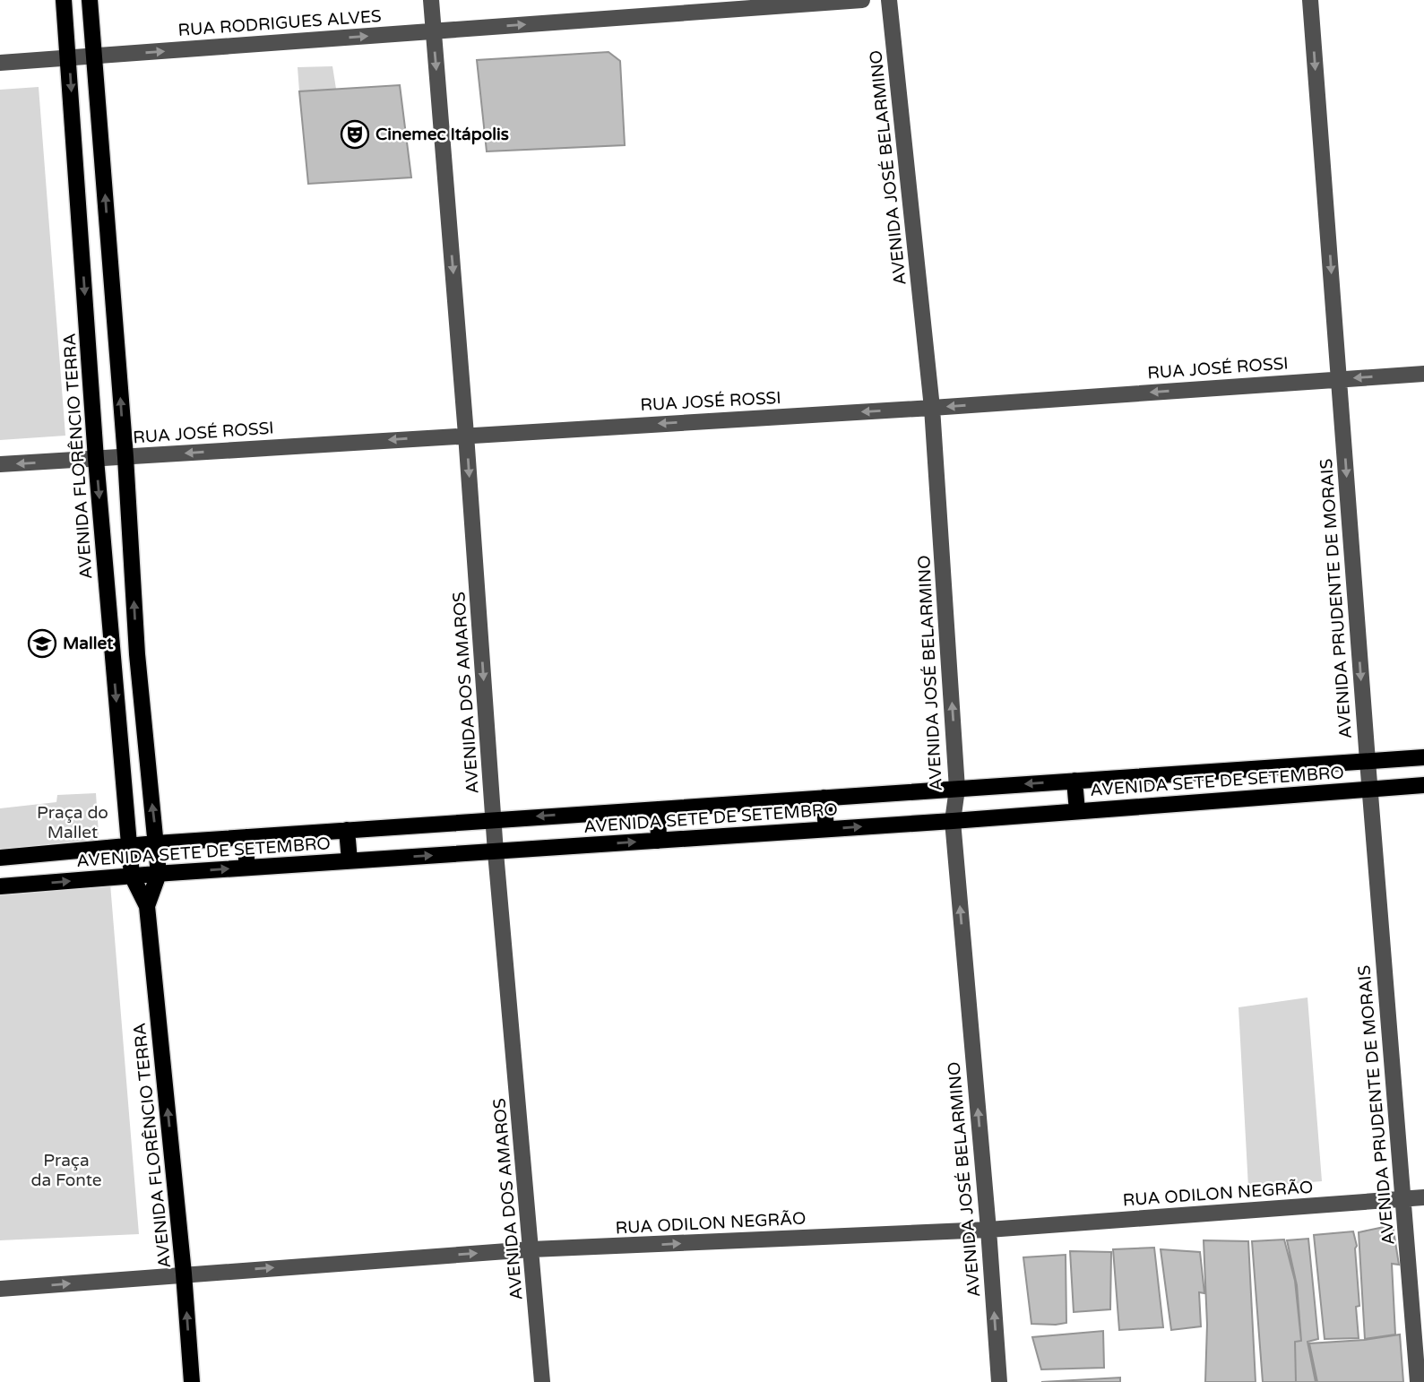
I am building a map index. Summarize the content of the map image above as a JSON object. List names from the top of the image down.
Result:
{
  "streets": {
    "main road": ["AVENIDA FLORÊNCIO TERRA", "AVENIDA SETE DE SETEMBRO"],
    "street": [
      "RUA RODRIGUES ALVES",
      "AVENIDA JOSÉ BELARMINO",
      "RUA JOSÉ ROSSI",
      "AVENIDA PRUDENTE DE MORAIS",
      "AVENIDA DOS AMAROS",
      "RUA ODILON NEGRÃO"
    ]
  },
  "crossings": [
    ["RUA RODRIGUES ALVES", "AVENIDA FLORÊNCIO TERRA"],
    ["RUA RODRIGUES ALVES", "AVENIDA DOS AMAROS"],
    ["AVENIDA JOSÉ BELARMINO", "RUA JOSÉ ROSSI"],
    ["AVENIDA JOSÉ BELARMINO", "AVENIDA SETE DE SETEMBRO"],
    ["AVENIDA JOSÉ BELARMINO", "RUA ODILON NEGRÃO"],
    ["RUA JOSÉ ROSSI", "AVENIDA FLORÊNCIO TERRA"],
    ["RUA JOSÉ ROSSI", "AVENIDA PRUDENTE DE MORAIS"],
    ["RUA JOSÉ ROSSI", "AVENIDA DOS AMAROS"],
    ["AVENIDA FLORÊNCIO TERRA", "AVENIDA SETE DE SETEMBRO"],
    ["AVENIDA FLORÊNCIO TERRA", "RUA ODILON NEGRÃO"],
    ["AVENIDA PRUDENTE DE MORAIS", "AVENIDA SETE DE SETEMBRO"],
    ["AVENIDA PRUDENTE DE MORAIS", "RUA ODILON NEGRÃO"],
    ["AVENIDA DOS AMAROS", "AVENIDA SETE DE SETEMBRO"],
    ["AVENIDA DOS AMAROS", "RUA ODILON NEGRÃO"]
  ],
  "one_way": [
    "RUA RODRIGUES ALVES",
    "AVENIDA JOSÉ BELARMINO",
    "RUA JOSÉ ROSSI",
    "AVENIDA PRUDENTE DE MORAIS",
    "AVENIDA DOS AMAROS",
    "RUA ODILON NEGRÃO"
  ],
  "parks": ["Praça do Mallet", "Praça da Fonte"],
  "places": {
    "theatre": ["Cinemec Itápolis"],
    "school or university": ["Mallet"]
  }
}
